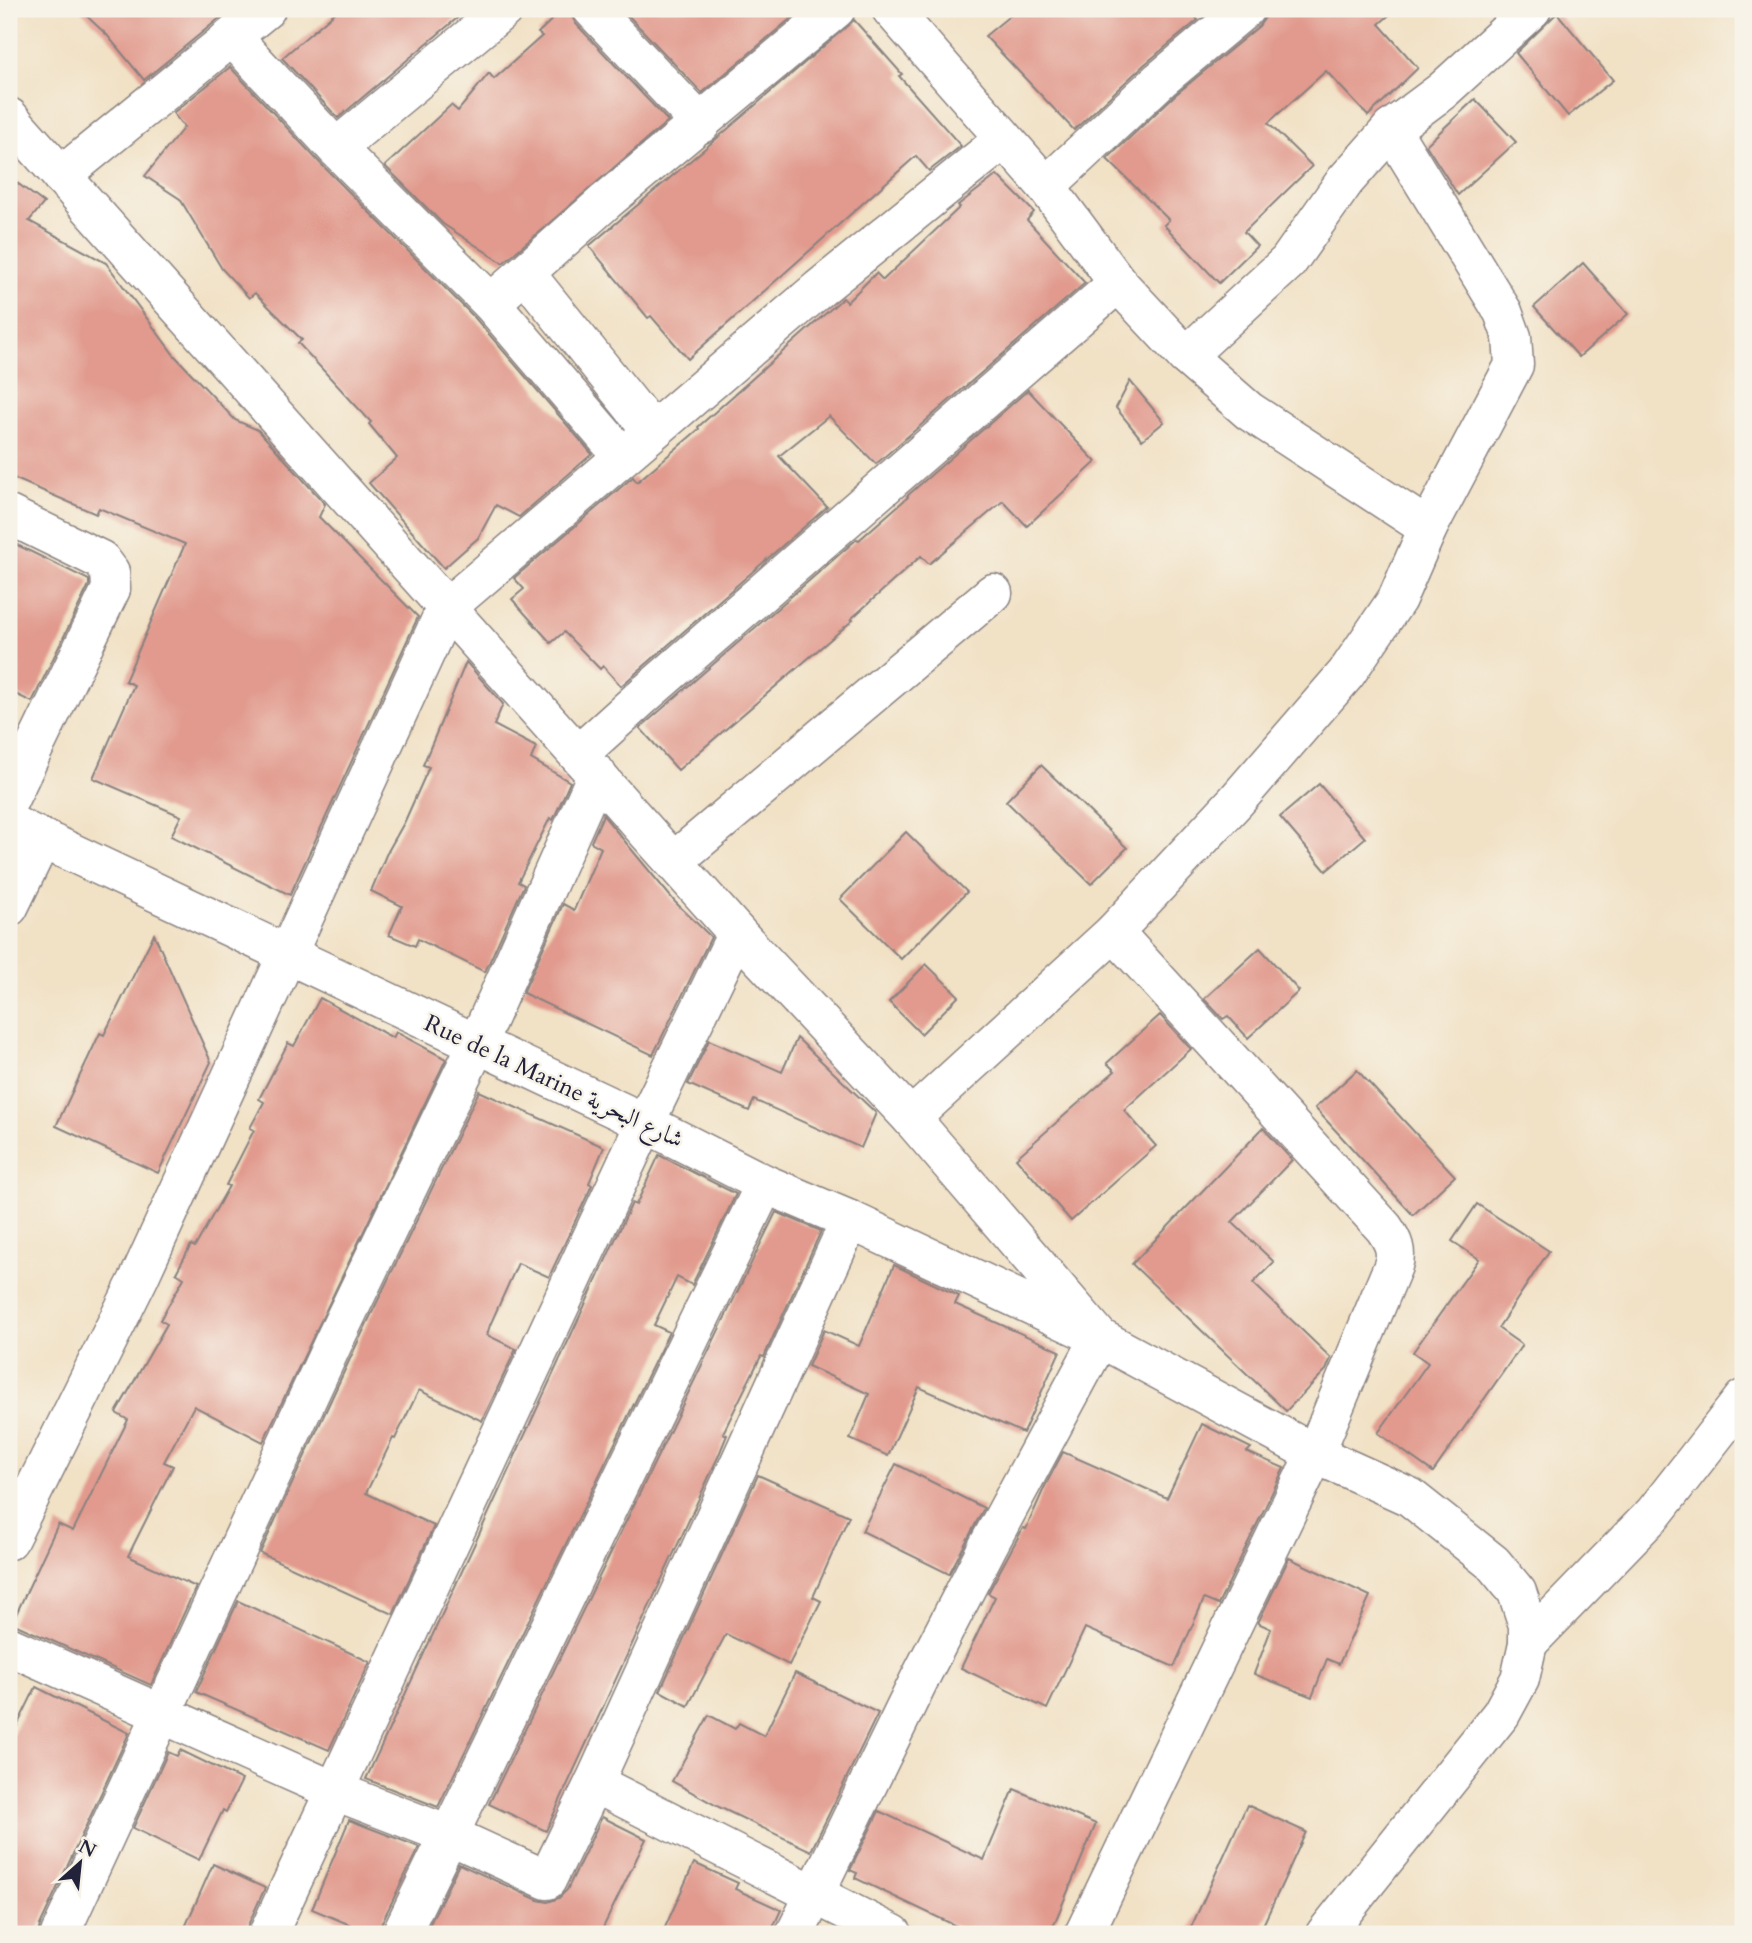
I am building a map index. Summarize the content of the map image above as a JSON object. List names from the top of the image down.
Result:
{
  "streets": {
    "street": ["Rue de la Marine شارع البحرية"]
  },
  "north": "top right"
}
